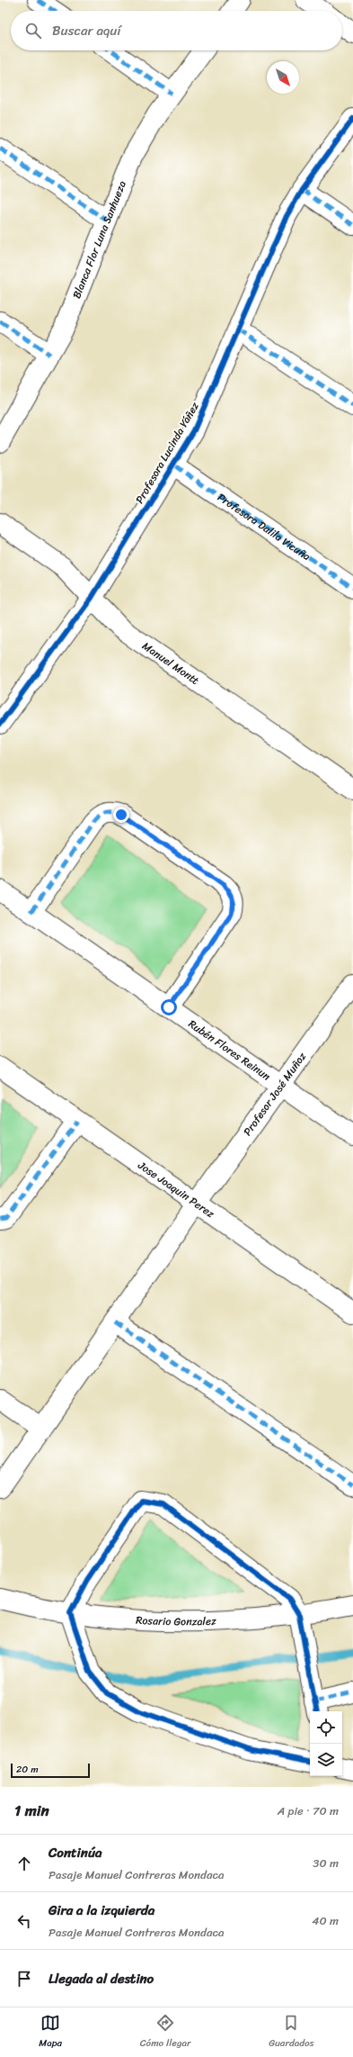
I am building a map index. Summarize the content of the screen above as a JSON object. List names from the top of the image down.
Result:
{
  "streets": {
    "street": [
      "Blanca Flor Luna Sanhueza",
      "Profesora Lucinda Yáñez",
      "Profesora Dalila Vicuña",
      "Manuel Montt",
      "Rubén Flores Reinun",
      "Profesor José Muñoz",
      "Jose Joaquin Perez",
      "Rosario Gonzalez"
    ]
  },
  "crossings": [
    ["Profesora Lucinda Yáñez", "Profesora Dalila Vicuña"],
    ["Profesora Lucinda Yáñez", "Manuel Montt"],
    ["Rubén Flores Reinun", "Profesor José Muñoz"],
    ["Profesor José Muñoz", "Jose Joaquin Perez"]
  ],
  "scale_bar": "20 m",
  "north": "bottom right",
  "page": {
    "search": "Buscar aquí",
    "scale": "20 m",
    "heading": ["1 min", "A pie · 70 m"],
    "list": [
      ["Continúa", "Pasaje Manuel Contreras Mondaca", "30 m"],
      ["Gira a la izquierda", "Pasaje Manuel Contreras Mondaca", "40 m"],
      "Llegada al destino"
    ],
    "nav": ["Mapa", "Cómo llegar", "Guardados"]
  }
}
